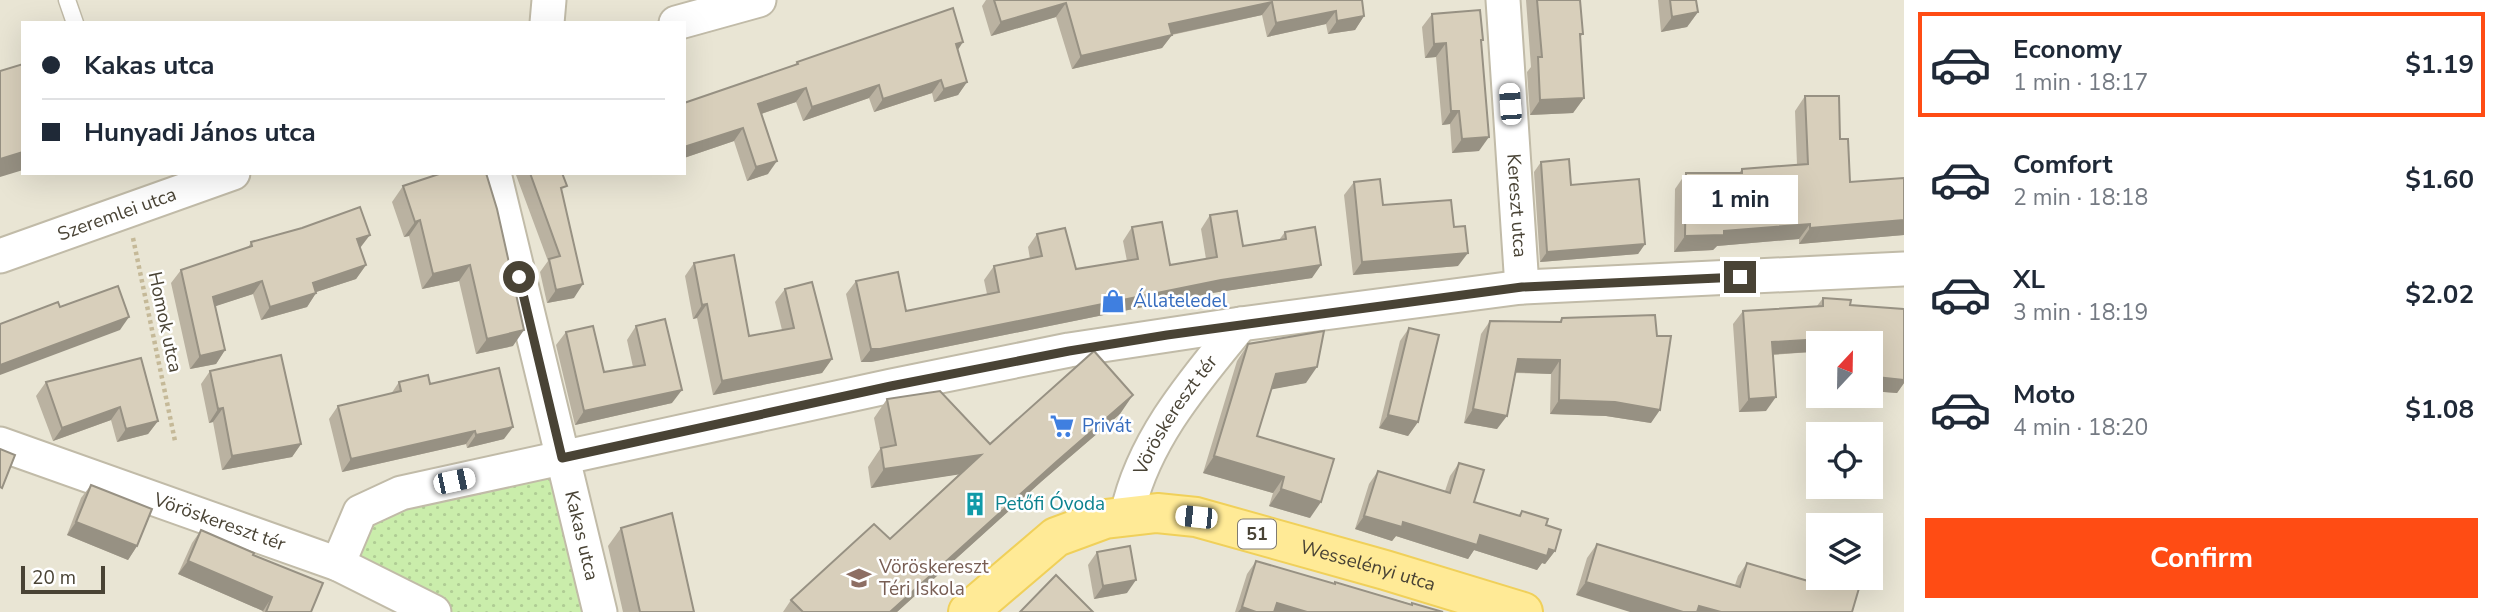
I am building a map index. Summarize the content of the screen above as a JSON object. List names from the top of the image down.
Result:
{
  "streets": {
    "main road": ["51", "Wesselényi utca"],
    "street": [
      "Kereszt utca",
      "Szeremlei utca",
      "Vöröskereszt tér",
      "Kakas utca"
    ],
    "path": ["Homok utca"]
  },
  "crossings": [
    ["Szeremlei utca", "Homok utca"],
    ["Vöröskereszt tér", "51"],
    ["Vöröskereszt tér", "Wesselényi utca"],
    ["51", "Wesselényi utca"]
  ],
  "places": {
    "shop": ["Állateledel"],
    "supermarket": ["Privát"],
    "building": ["Petőfi Óvoda"],
    "school or university": ["Vöröskereszt Téri Iskola"]
  },
  "scale_bar": "20 m",
  "north": "top",
  "page": {
    "list": [
      {
        "name": "Economy",
        "note": "1 min · 18:17",
        "value": "$1.19"
      },
      {
        "name": "Comfort",
        "note": "2 min · 18:18",
        "value": "$1.60"
      },
      {
        "name": "XL",
        "note": "3 min · 18:19",
        "value": "$2.02"
      },
      {
        "name": "Moto",
        "note": "4 min · 18:20",
        "value": "$1.08"
      }
    ],
    "banner": ["Kakas utca", "Hunyadi János utca"],
    "bubble": "1 min",
    "buttons": "Confirm",
    "scale": "20 m"
  }
}
